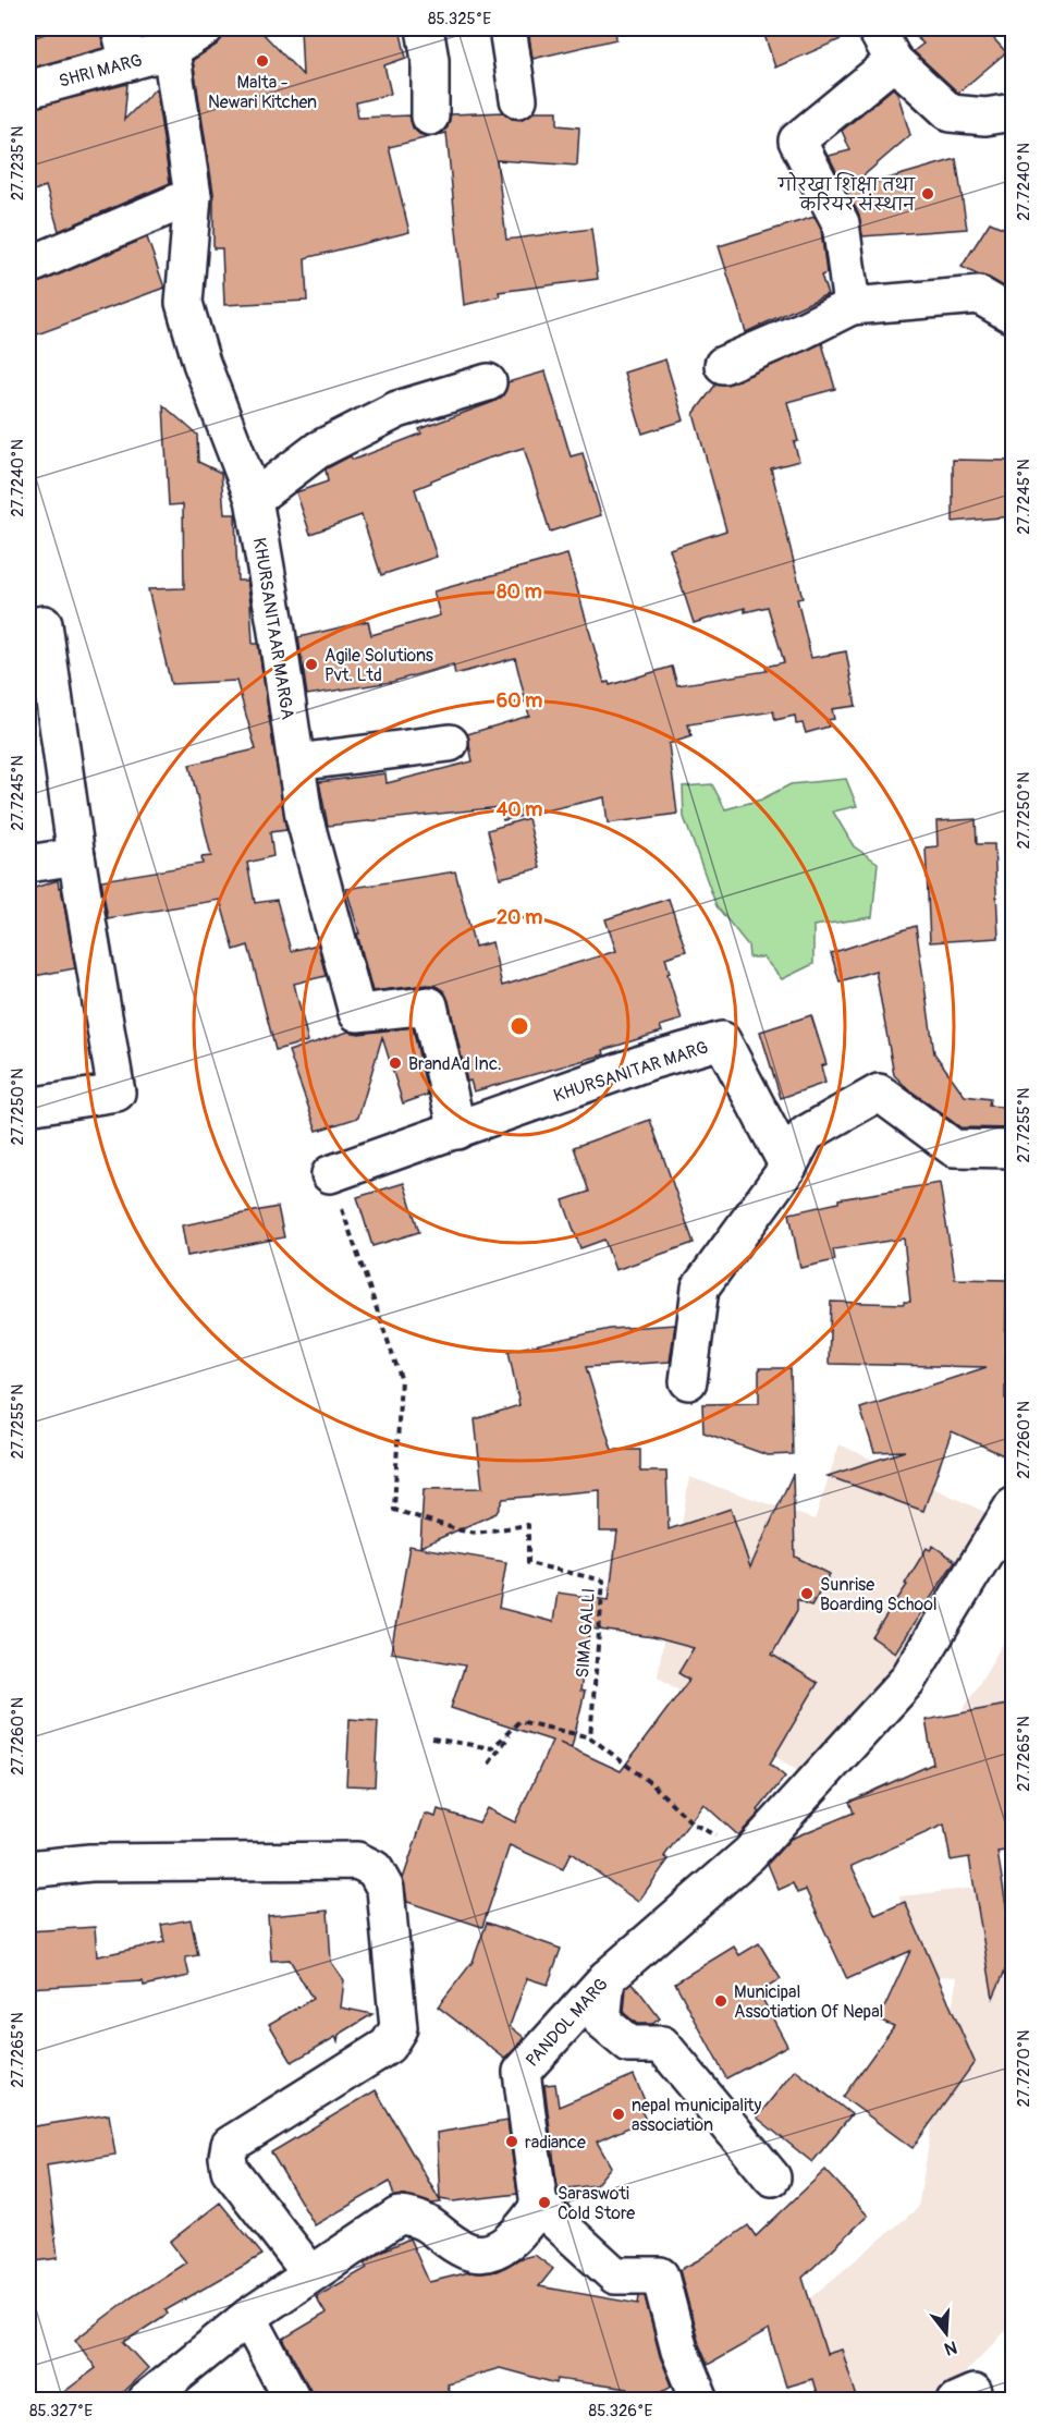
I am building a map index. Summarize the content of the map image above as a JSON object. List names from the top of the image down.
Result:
{
  "streets": {
    "street": [
      "SHRI MARG",
      "KHURSANITAAR MARGA",
      "KHURSANITAR MARG",
      "PANDOL MARG"
    ],
    "path": ["SIMA GALLI"]
  },
  "crossings": [
    ["SHRI MARG", "KHURSANITAAR MARGA"],
    ["KHURSANITAAR MARGA", "KHURSANITAR MARG"],
    ["KHURSANITAR MARG", "SIMA GALLI"]
  ],
  "places": [
    "Malta - Newari Kitchen",
    "गोरखा शिक्षा तथा करियर संस्थान",
    "Agile Solutions Pvt. Ltd",
    "BrandAd Inc.",
    "Sunrise Boarding School",
    "Municipal Assotiation Of Nepal",
    "nepal municipality association",
    "radiance",
    "Saraswoti Cold Store"
  ],
  "north": "bottom",
  "coordinates": [
    "85.325°E",
    "27.7235°N",
    "27.7240°N",
    "27.7245°N",
    "27.7250°N",
    "27.7255°N",
    "27.7260°N",
    "27.7265°N",
    "27.7270°N",
    "85.327°E",
    "85.326°E"
  ],
  "rings": [
    "80 m",
    "60 m",
    "40 m",
    "20 m"
  ]
}
